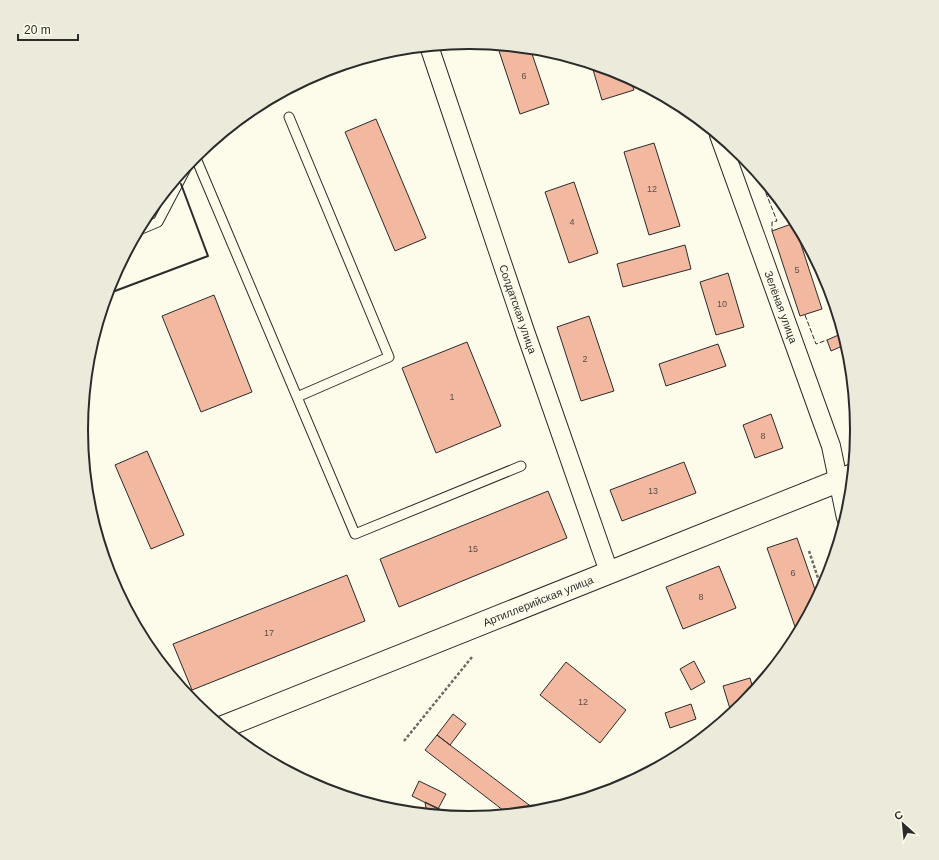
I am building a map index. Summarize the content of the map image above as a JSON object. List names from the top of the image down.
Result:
{
  "streets": {
    "street": ["Зелёная улица", "Солдатская улица", "Артиллерийская улица"]
  },
  "crossings": [
    ["Зелёная улица", "Артиллерийская улица"],
    ["Солдатская улица", "Артиллерийская улица"]
  ],
  "house_numbers": [
    "6",
    "12",
    "4",
    "5",
    "10",
    "2",
    "1",
    "8",
    "13",
    "15",
    "6",
    "8",
    "17",
    "12"
  ],
  "scale_bar": "20 m",
  "north": "top left"
}
